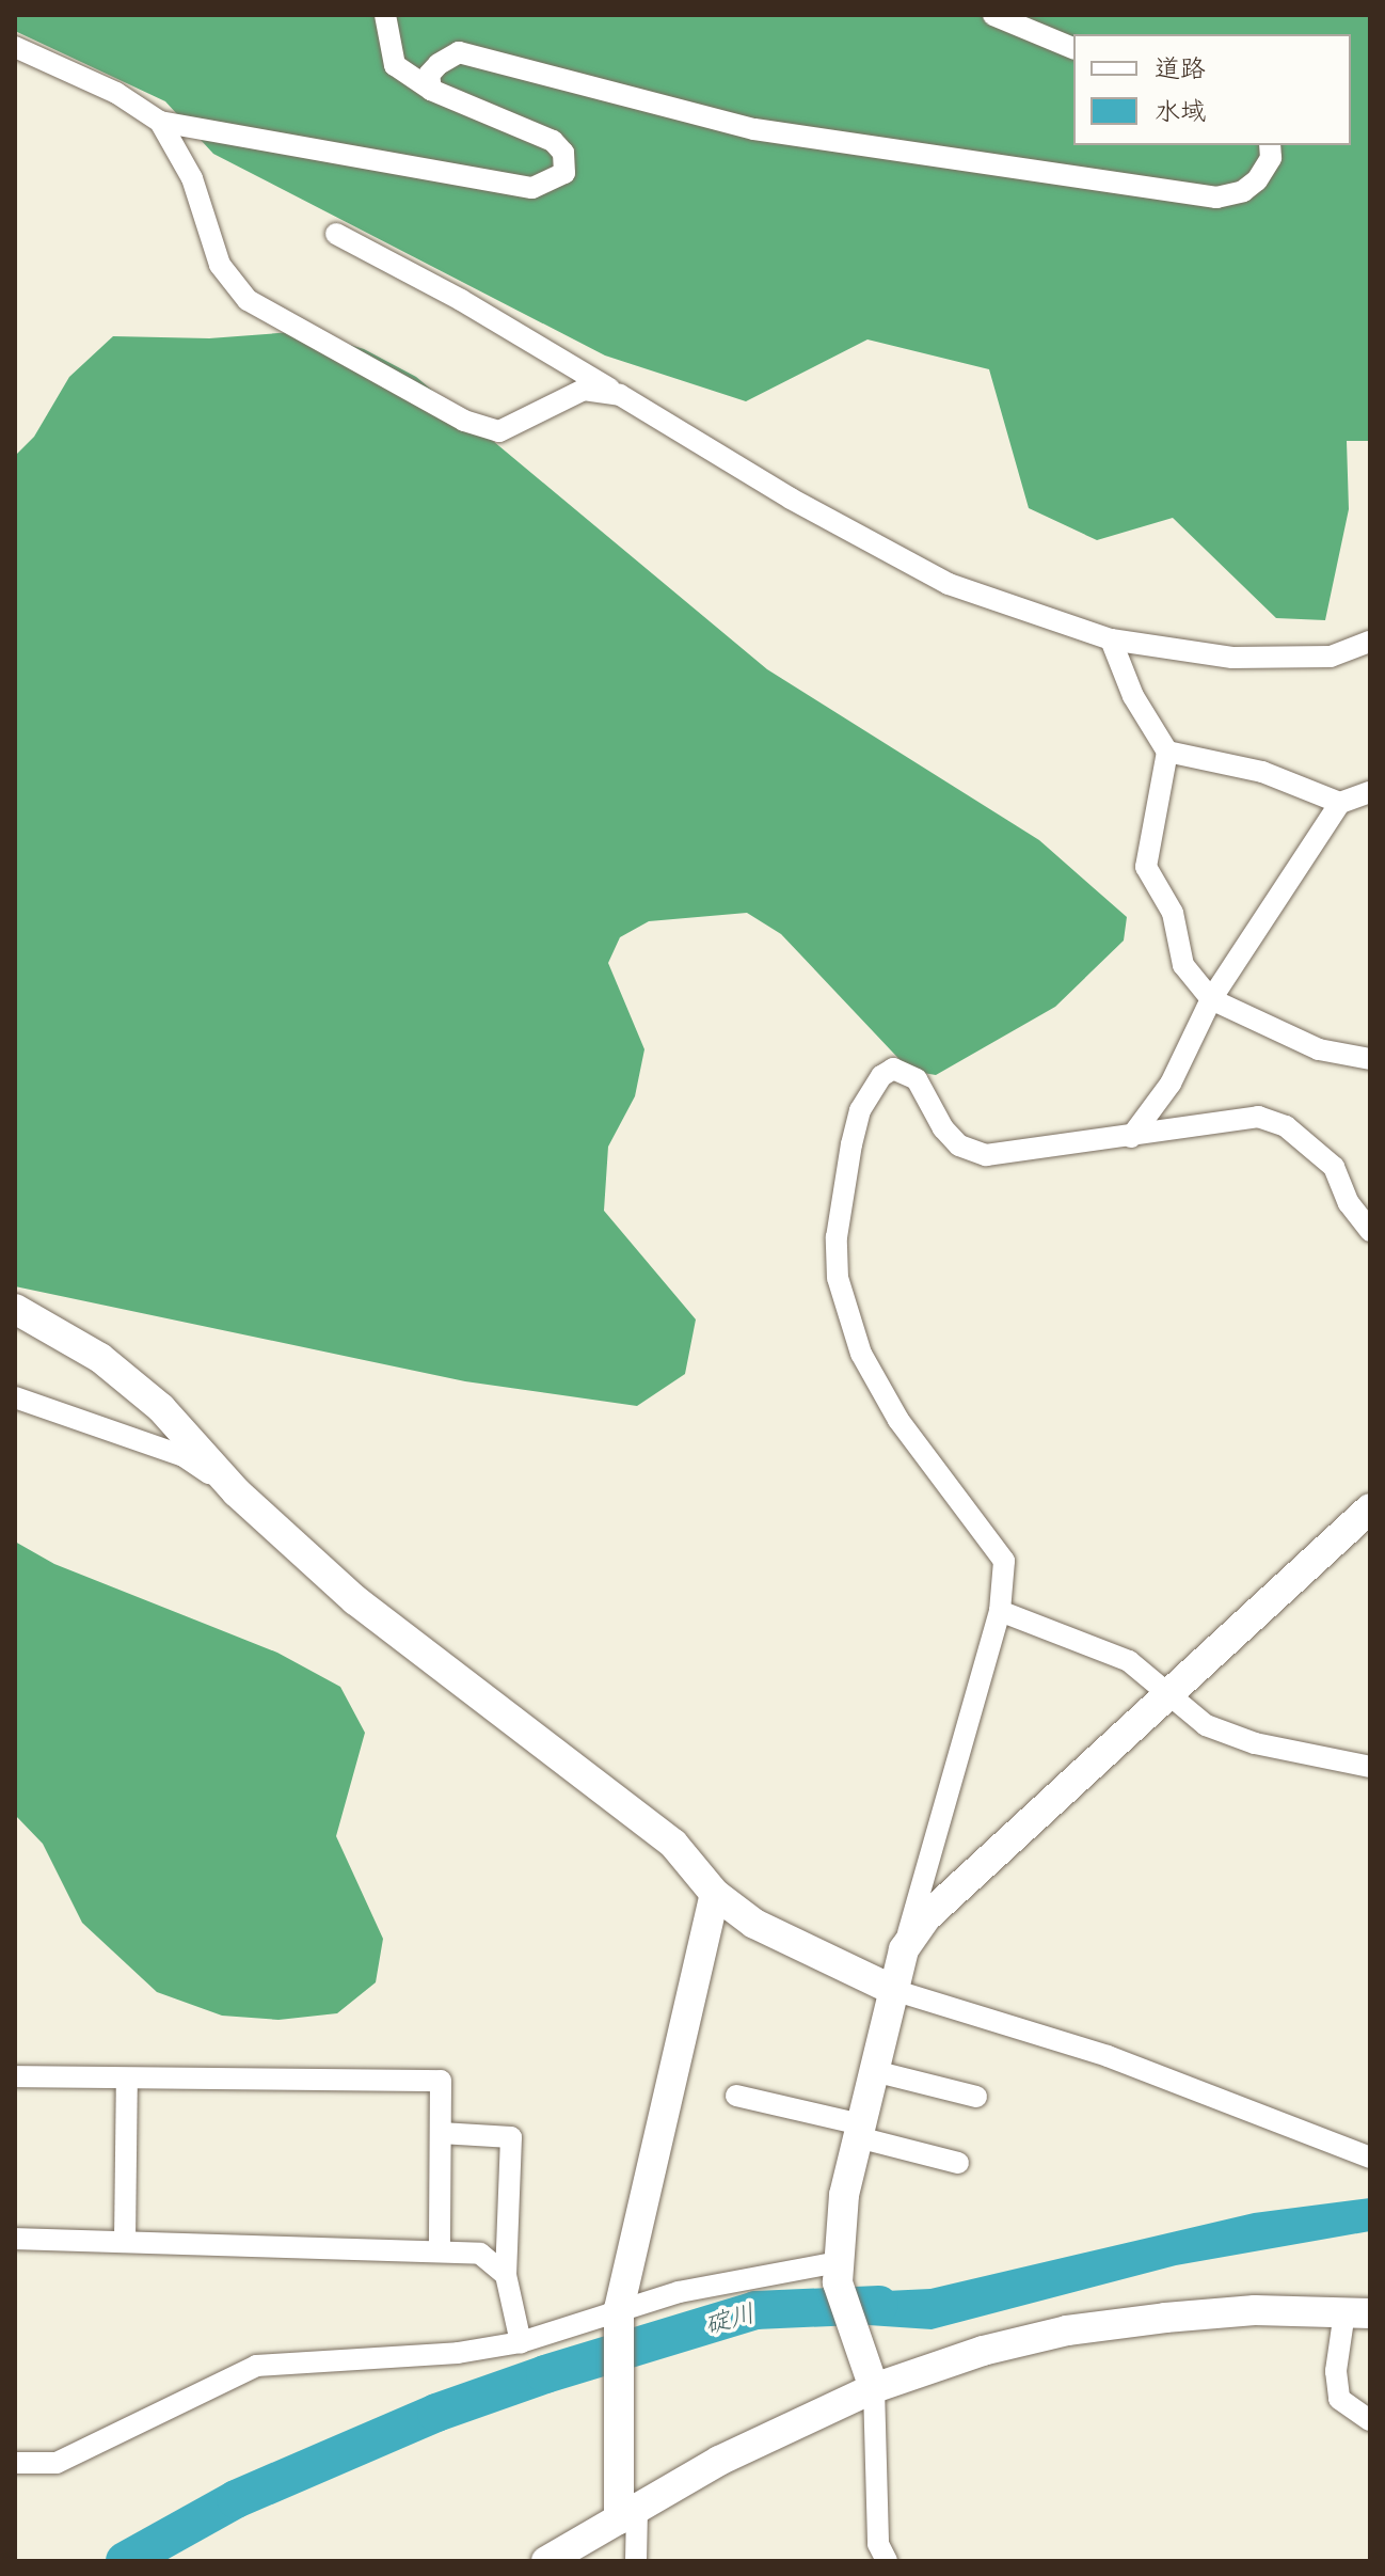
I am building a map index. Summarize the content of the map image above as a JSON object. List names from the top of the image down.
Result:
{
  "water": ["碇川"],
  "legend": ["道路", "水域"]
}
